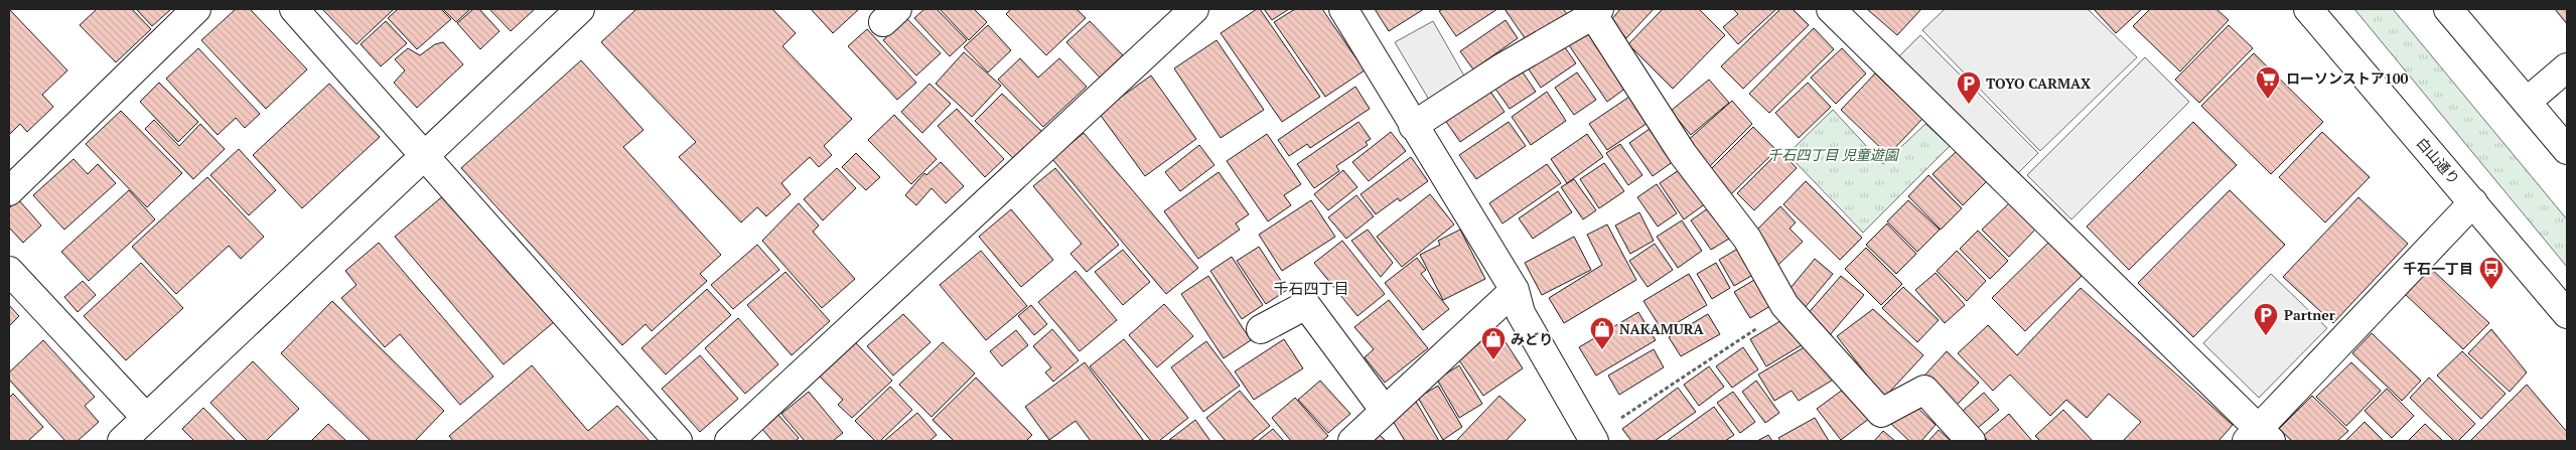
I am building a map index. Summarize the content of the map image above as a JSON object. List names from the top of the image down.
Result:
{
  "streets": {
    "main road": ["白山通り"]
  },
  "districts": ["千石四丁目"],
  "parks": ["千石四丁目 児童遊園"],
  "places": {
    "supermarket": ["ローソンストア100"],
    "parking": ["TOYO CARMAX", "Partner"],
    "bus stop": ["千石一丁目"],
    "shop": ["NAKAMURA", "みどり"]
  }
}
